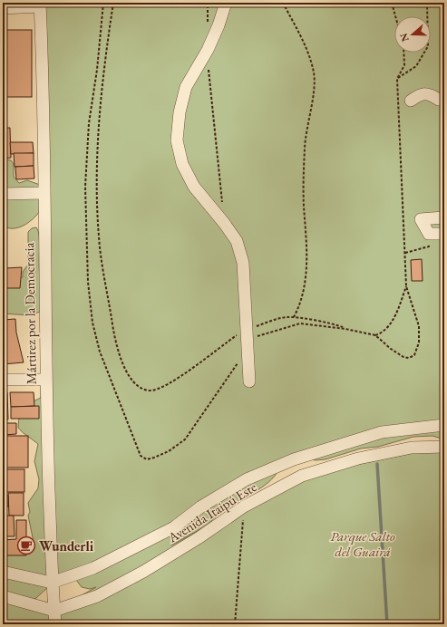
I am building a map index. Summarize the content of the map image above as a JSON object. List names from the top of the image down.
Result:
{
  "streets": {
    "street": ["Mártirez por la Democracia", "Avenida Itaipú Este"]
  },
  "crossings": [
    ["Mártirez por la Democracia", "Avenida Itaipú Este"]
  ],
  "parks": ["Parque Salto del Guairá"],
  "places": {
    "cafe": ["Wunderli"]
  },
  "north": "left"
}
